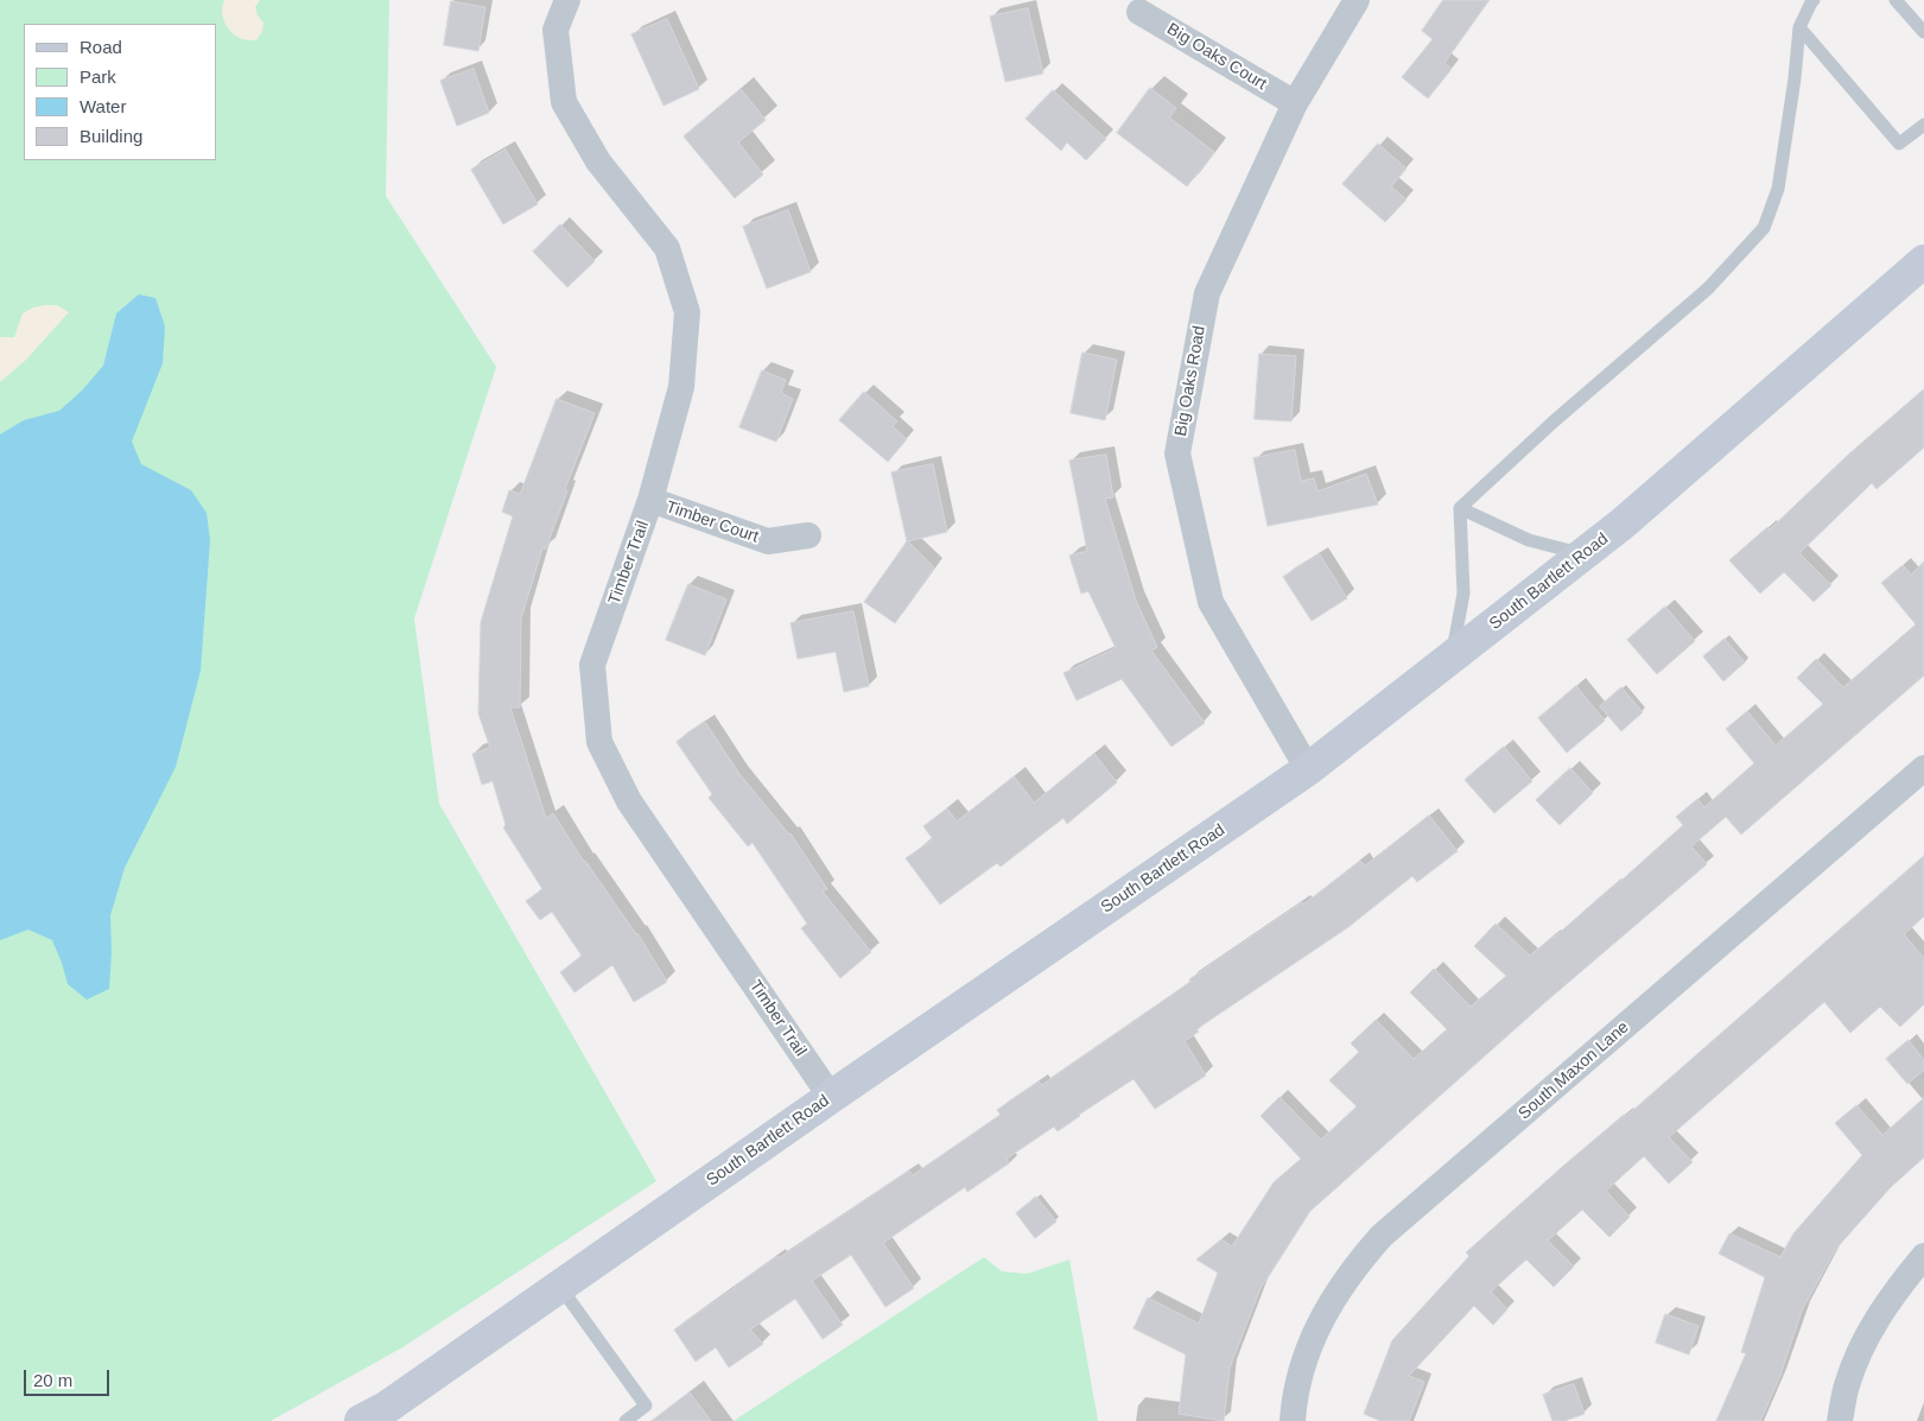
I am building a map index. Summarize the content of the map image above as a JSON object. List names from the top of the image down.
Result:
{
  "streets": {
    "main road": ["South Bartlett Road"],
    "street": [
      "Big Oaks Court",
      "Big Oaks Road",
      "Timber Court",
      "Timber Trail",
      "South Maxon Lane"
    ]
  },
  "crossings": [
    ["Big Oaks Court", "Big Oaks Road"],
    ["Big Oaks Road", "South Bartlett Road"],
    ["Timber Court", "Timber Trail"],
    ["Timber Trail", "South Bartlett Road"]
  ],
  "legend": [
    "Road",
    "Park",
    "Water",
    "Building"
  ],
  "scale_bar": "20 m"
}
